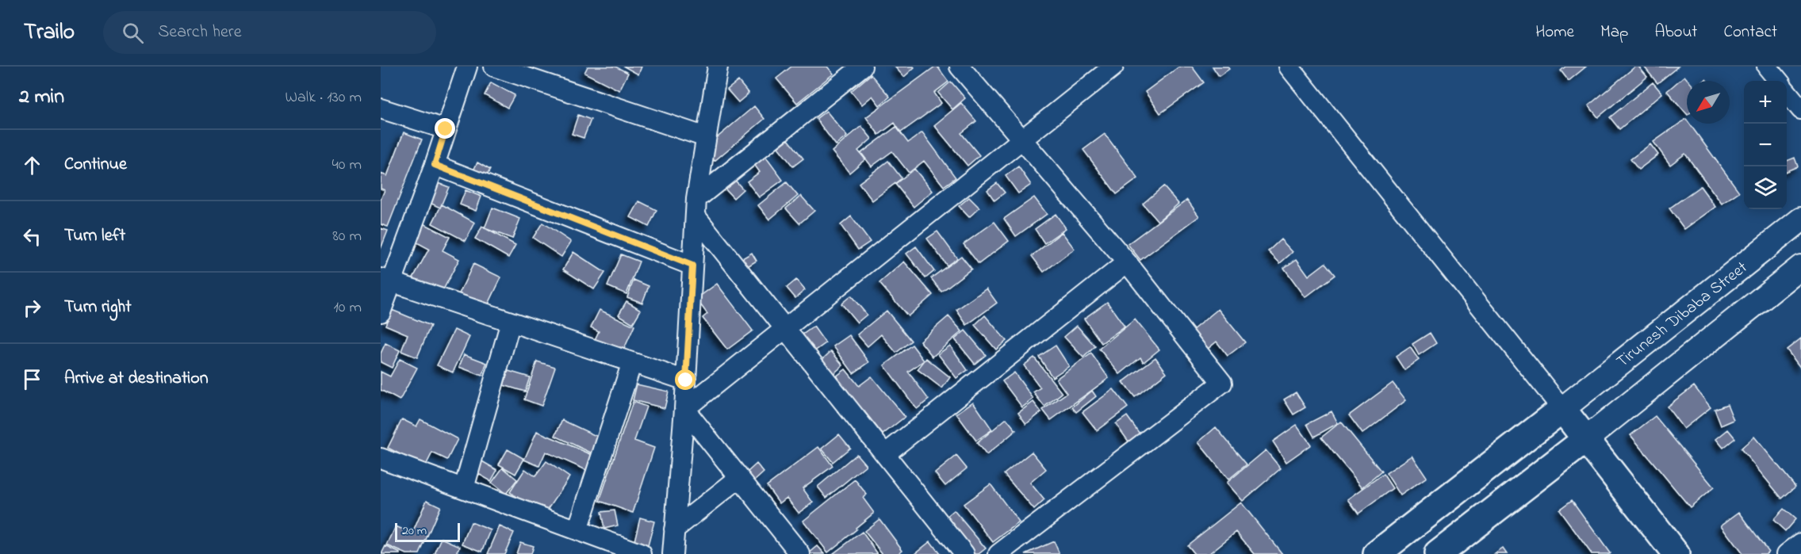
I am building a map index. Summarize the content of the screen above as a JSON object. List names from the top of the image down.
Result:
{
  "streets": {
    "main road": ["Tirunesh Dibaba Street"]
  },
  "scale_bar": "20 m",
  "north": "bottom left",
  "page": {
    "header": "Trailo",
    "search": "Search here",
    "nav": [
      "Home",
      "Map",
      "About",
      "Contact"
    ],
    "heading": ["2 min", "Walk · 130 m"],
    "map_buttons": ["+", "−"],
    "list": [
      ["Continue", "40 m"],
      ["Turn left", "80 m"],
      ["Turn right", "10 m"],
      "Arrive at destination"
    ],
    "scale": "20 m"
  }
}
